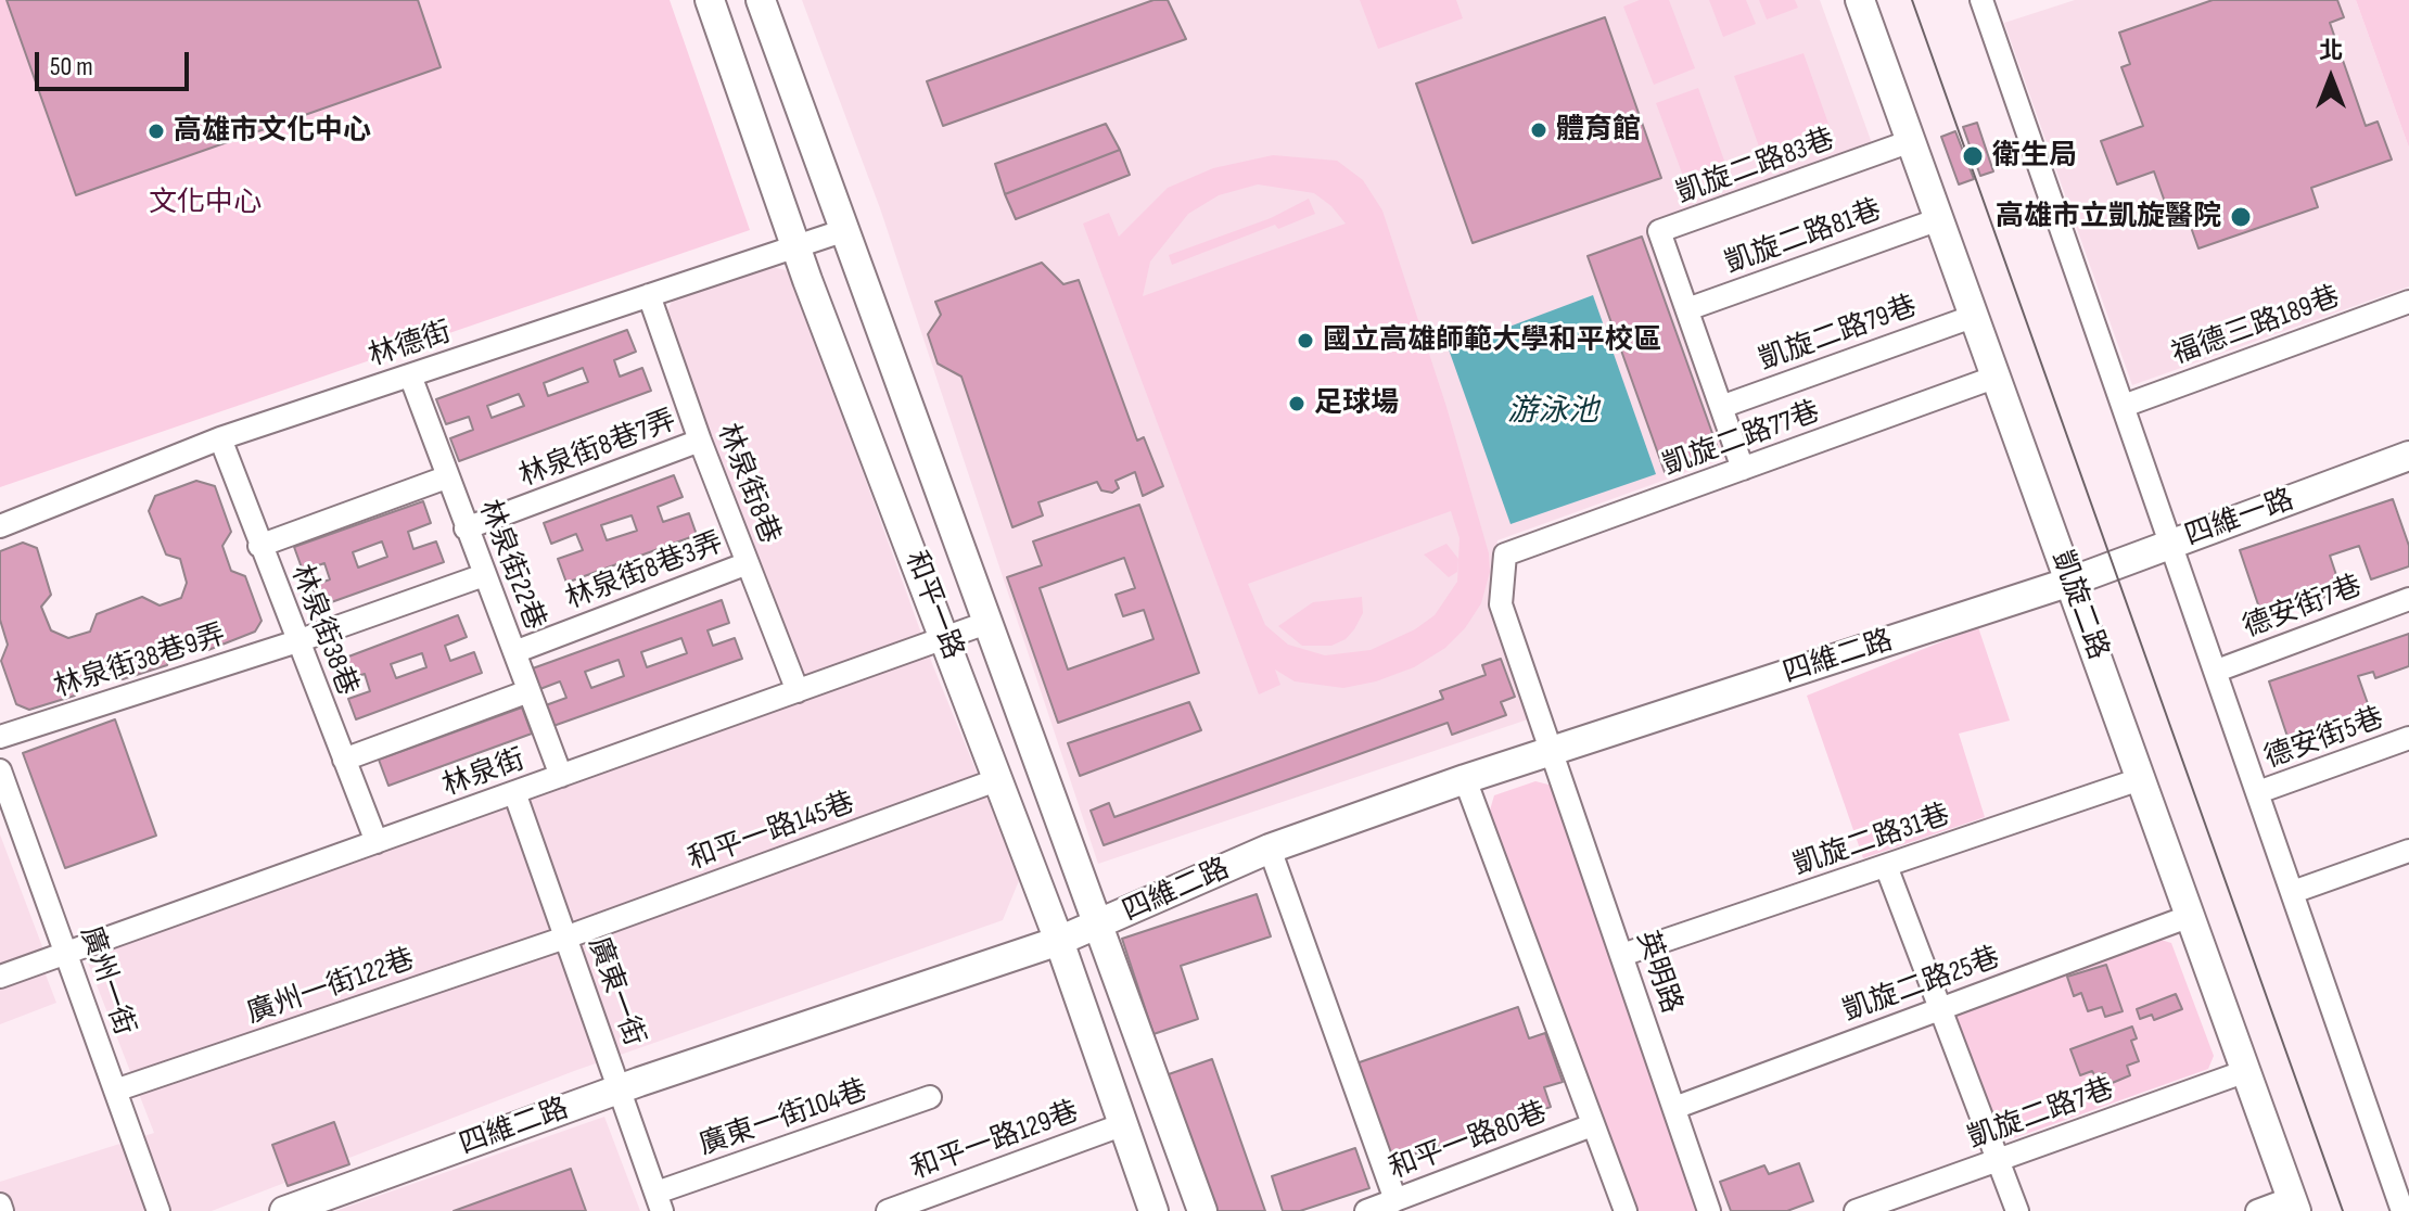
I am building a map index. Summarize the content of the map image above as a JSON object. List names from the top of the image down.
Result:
{
  "streets": {
    "street": [
      "凱旋二路83巷",
      "凱旋二路81巷",
      "福德三路189巷",
      "凱旋二路79巷",
      "林德街",
      "凱旋二路77巷",
      "林泉街8巷7弄",
      "林泉街8巷",
      "四維一路",
      "林泉街22巷",
      "林泉街8巷3弄",
      "和平一路",
      "凱旋二路",
      "德安街7巷",
      "林泉街38巷",
      "四維二路",
      "林泉街38巷9弄",
      "德安街5巷",
      "林泉街",
      "和平一路145巷",
      "凱旋二路31巷",
      "英明路",
      "廣州一街",
      "凱旋二路25巷",
      "廣州一街122巷",
      "廣東一街",
      "凱旋二路7巷",
      "廣東一街104巷",
      "和平一路129巷",
      "和平一路80巷"
    ]
  },
  "crossings": [
    ["凱旋二路83巷", "凱旋二路81巷"],
    ["凱旋二路83巷", "凱旋二路79巷"],
    ["凱旋二路83巷", "凱旋二路77巷"],
    ["凱旋二路83巷", "凱旋二路"],
    ["凱旋二路81巷", "凱旋二路"],
    ["凱旋二路79巷", "凱旋二路"],
    ["林德街", "林泉街8巷"],
    ["林德街", "林泉街22巷"],
    ["林德街", "和平一路"],
    ["林德街", "林泉街38巷"],
    ["凱旋二路77巷", "凱旋二路"],
    ["凱旋二路77巷", "英明路"],
    ["林泉街8巷7弄", "林泉街8巷"],
    ["林泉街8巷7弄", "林泉街22巷"],
    ["林泉街8巷", "林泉街8巷3弄"],
    ["林泉街8巷", "林泉街"],
    ["四維一路", "凱旋二路"],
    ["四維一路", "四維二路"],
    ["林泉街22巷", "林泉街8巷3弄"],
    ["林泉街22巷", "林泉街38巷9弄"],
    ["林泉街22巷", "林泉街"],
    ["和平一路", "四維二路"],
    ["和平一路", "林泉街"],
    ["和平一路", "和平一路145巷"],
    ["和平一路", "和平一路129巷"],
    ["凱旋二路", "四維二路"],
    ["凱旋二路", "凱旋二路31巷"],
    ["凱旋二路", "凱旋二路25巷"],
    ["凱旋二路", "凱旋二路7巷"],
    ["林泉街38巷", "林泉街38巷9弄"],
    ["林泉街38巷", "林泉街"],
    ["四維二路", "英明路"],
    ["四維二路", "廣東一街"],
    ["林泉街", "廣州一街"],
    ["林泉街", "廣東一街"],
    ["和平一路145巷", "廣州一街122巷"],
    ["和平一路145巷", "廣東一街"],
    ["凱旋二路31巷", "英明路"],
    ["英明路", "凱旋二路25巷"],
    ["廣州一街", "廣州一街122巷"],
    ["廣州一街122巷", "廣東一街"],
    ["廣東一街", "廣東一街104巷"]
  ],
  "water": ["游泳池"],
  "parks": ["文化中心"],
  "places": [
    "體育館",
    "高雄市文化中心",
    "衛生局",
    "高雄市立凱旋醫院",
    "國立高雄師範大學和平校區",
    "足球場"
  ],
  "scale_bar": "50 m",
  "north": "top"
}
